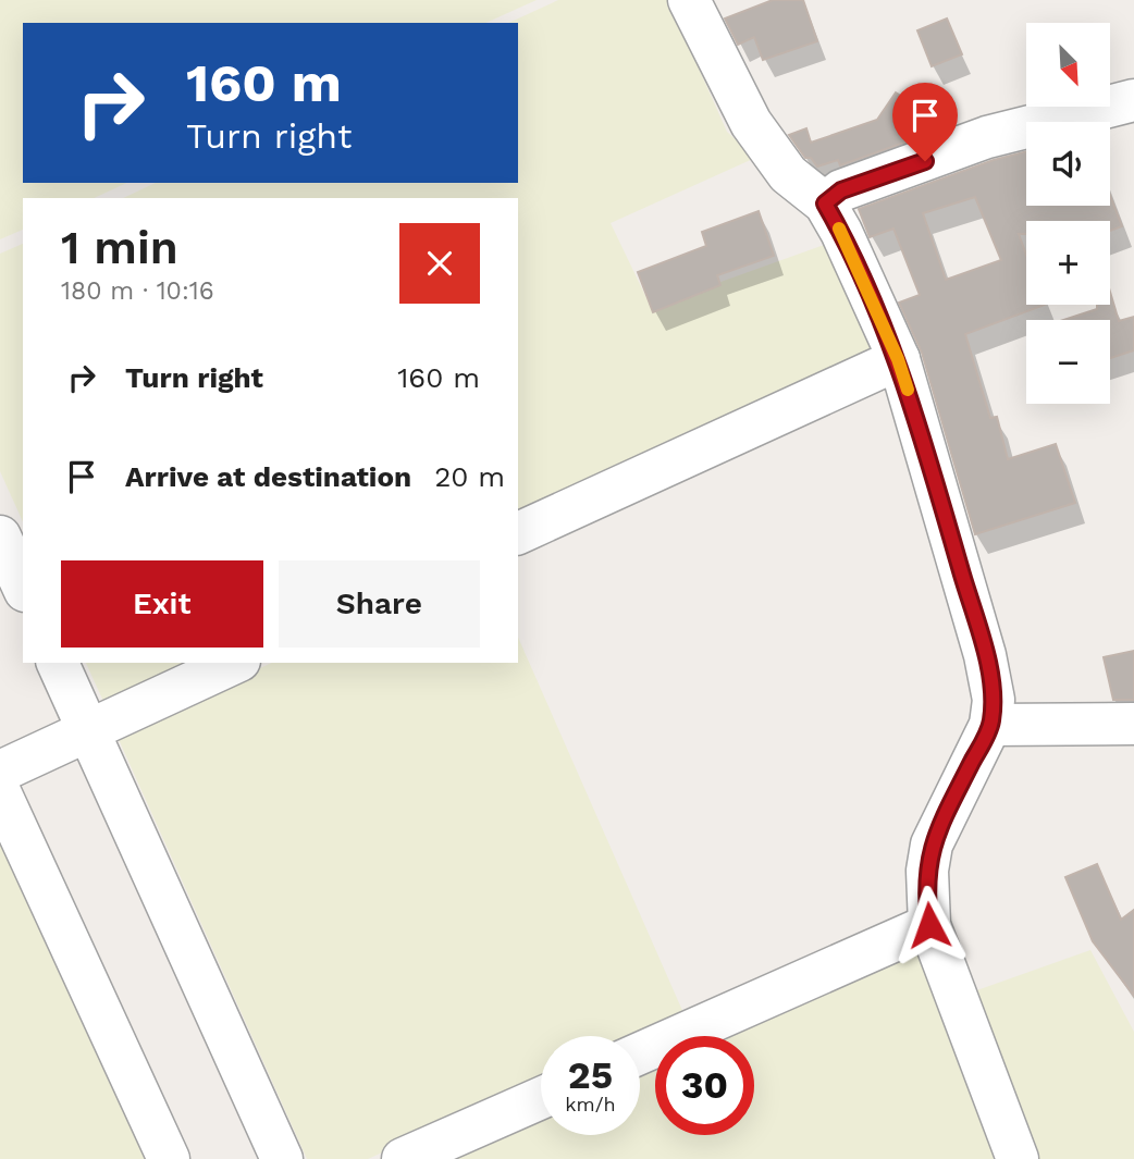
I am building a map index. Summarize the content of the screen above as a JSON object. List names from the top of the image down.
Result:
{
  "north": "bottom right",
  "page": {
    "map_buttons": ["+", "−"],
    "turn": ["160 m", "Turn right"],
    "heading": ["1 min", "180 m · 10:16"],
    "list": [
      {
        "name": "Turn right",
        "value": "160 m"
      },
      {
        "name": "Arrive at destination",
        "value": "20 m"
      }
    ],
    "buttons": ["Exit", "Share"],
    "speed": "25 km/h",
    "limit": "30"
  }
}
